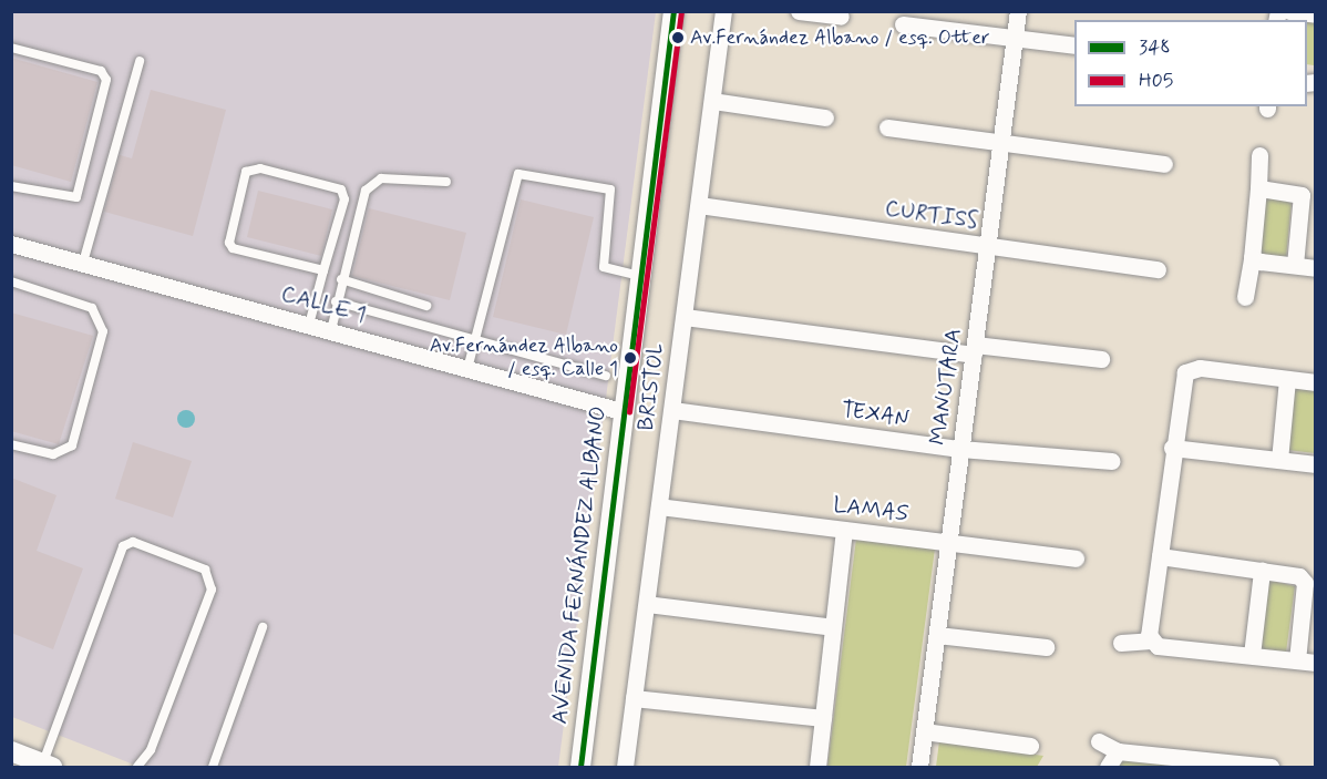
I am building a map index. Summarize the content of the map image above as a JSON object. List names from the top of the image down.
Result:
{
  "streets": {
    "street": [
      "CURTISS",
      "CALLE 1",
      "BRISTOL",
      "MANUTARA",
      "TEXAN",
      "LAMAS",
      "AVENIDA FERNÁNDEZ ALBANO"
    ]
  },
  "crossings": [
    ["CURTISS", "BRISTOL"],
    ["CURTISS", "MANUTARA"],
    ["CALLE 1", "AVENIDA FERNÁNDEZ ALBANO"],
    ["BRISTOL", "TEXAN"],
    ["BRISTOL", "LAMAS"],
    ["MANUTARA", "TEXAN"],
    ["MANUTARA", "LAMAS"]
  ],
  "places": ["Av.Fernández Albano / esq. Otter", "Av.Fernández Albano / esq. Calle 1"],
  "lines": ["transit line 348", "transit line H05"],
  "legend": ["348", "H05"]
}
